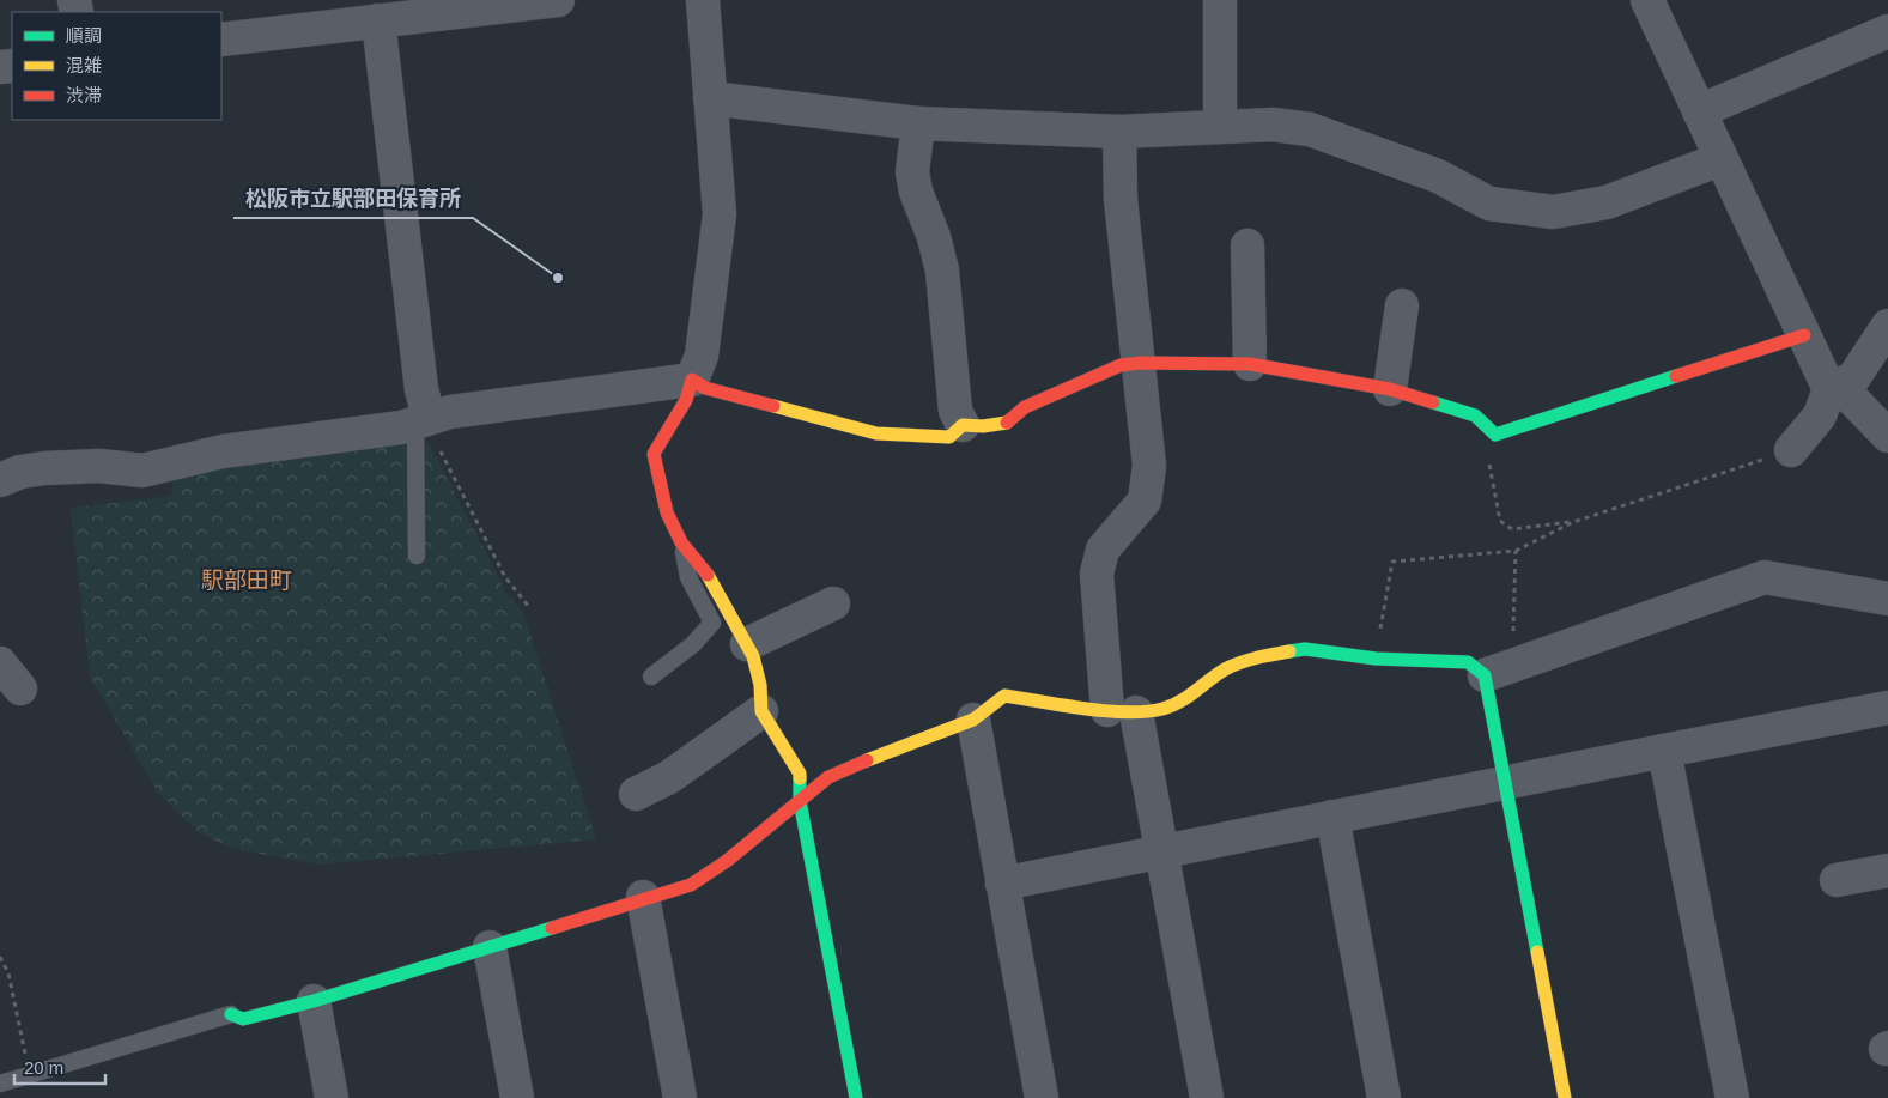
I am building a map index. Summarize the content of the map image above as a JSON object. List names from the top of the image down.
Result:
{
  "districts": ["駅部田町"],
  "places": ["松阪市立駅部田保育所"],
  "legend": ["順調", "混雑", "渋滞"],
  "scale_bar": "20 m"
}
